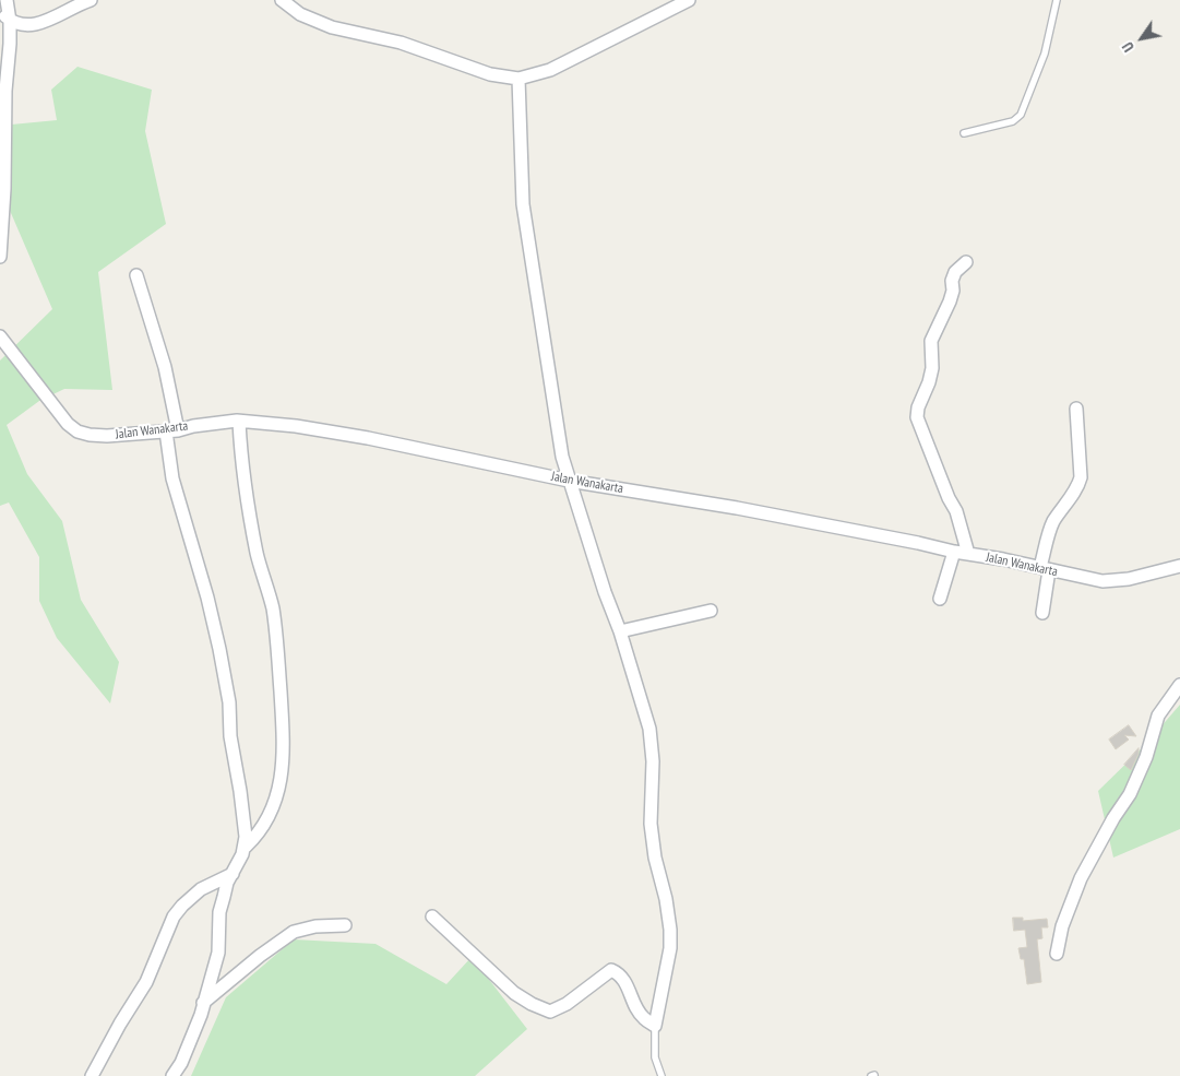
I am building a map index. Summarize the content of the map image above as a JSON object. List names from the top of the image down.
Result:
{
  "streets": {
    "street": ["Jalan Wanakarta"]
  },
  "north": "bottom left"
}
